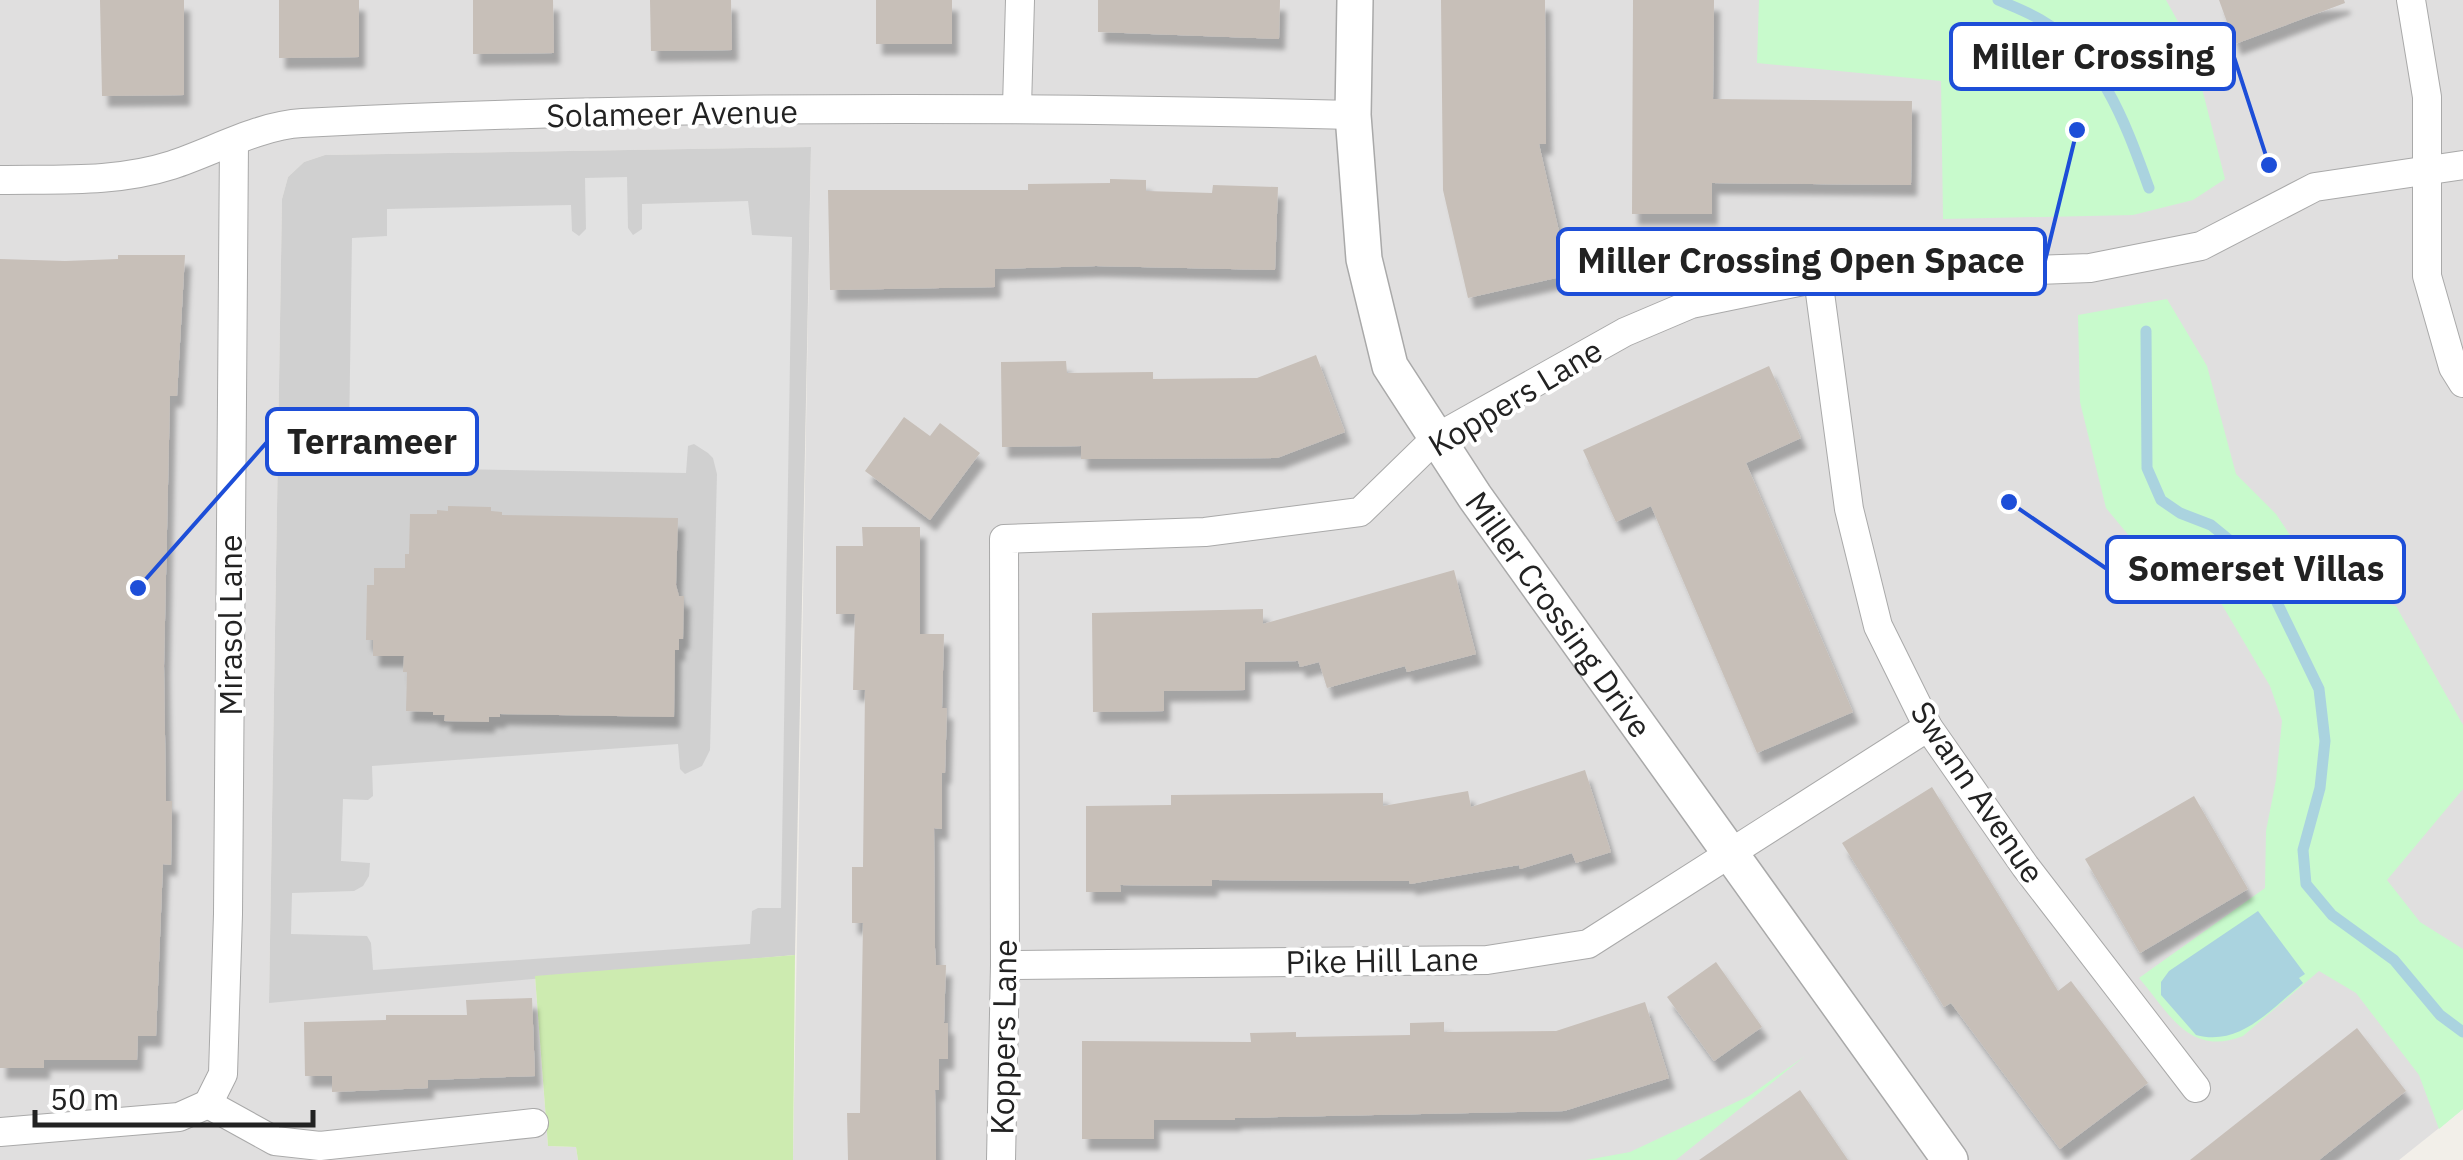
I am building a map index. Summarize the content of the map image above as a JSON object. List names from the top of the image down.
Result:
{
  "streets": {
    "street": [
      "Solameer Avenue",
      "Koppers Lane",
      "Miller Crossing Drive",
      "Mirasol Lane",
      "Swann Avenue",
      "Pike Hill Lane"
    ]
  },
  "crossings": [
    ["Solameer Avenue", "Miller Crossing Drive"],
    ["Solameer Avenue", "Mirasol Lane"],
    ["Koppers Lane", "Miller Crossing Drive"],
    ["Koppers Lane", "Swann Avenue"],
    ["Koppers Lane", "Pike Hill Lane"],
    ["Miller Crossing Drive", "Pike Hill Lane"],
    ["Swann Avenue", "Pike Hill Lane"]
  ],
  "places": [
    "Miller Crossing Open Space",
    "Miller Crossing",
    "Somerset Villas",
    "Terrameer"
  ],
  "scale_bar": "50 m"
}
